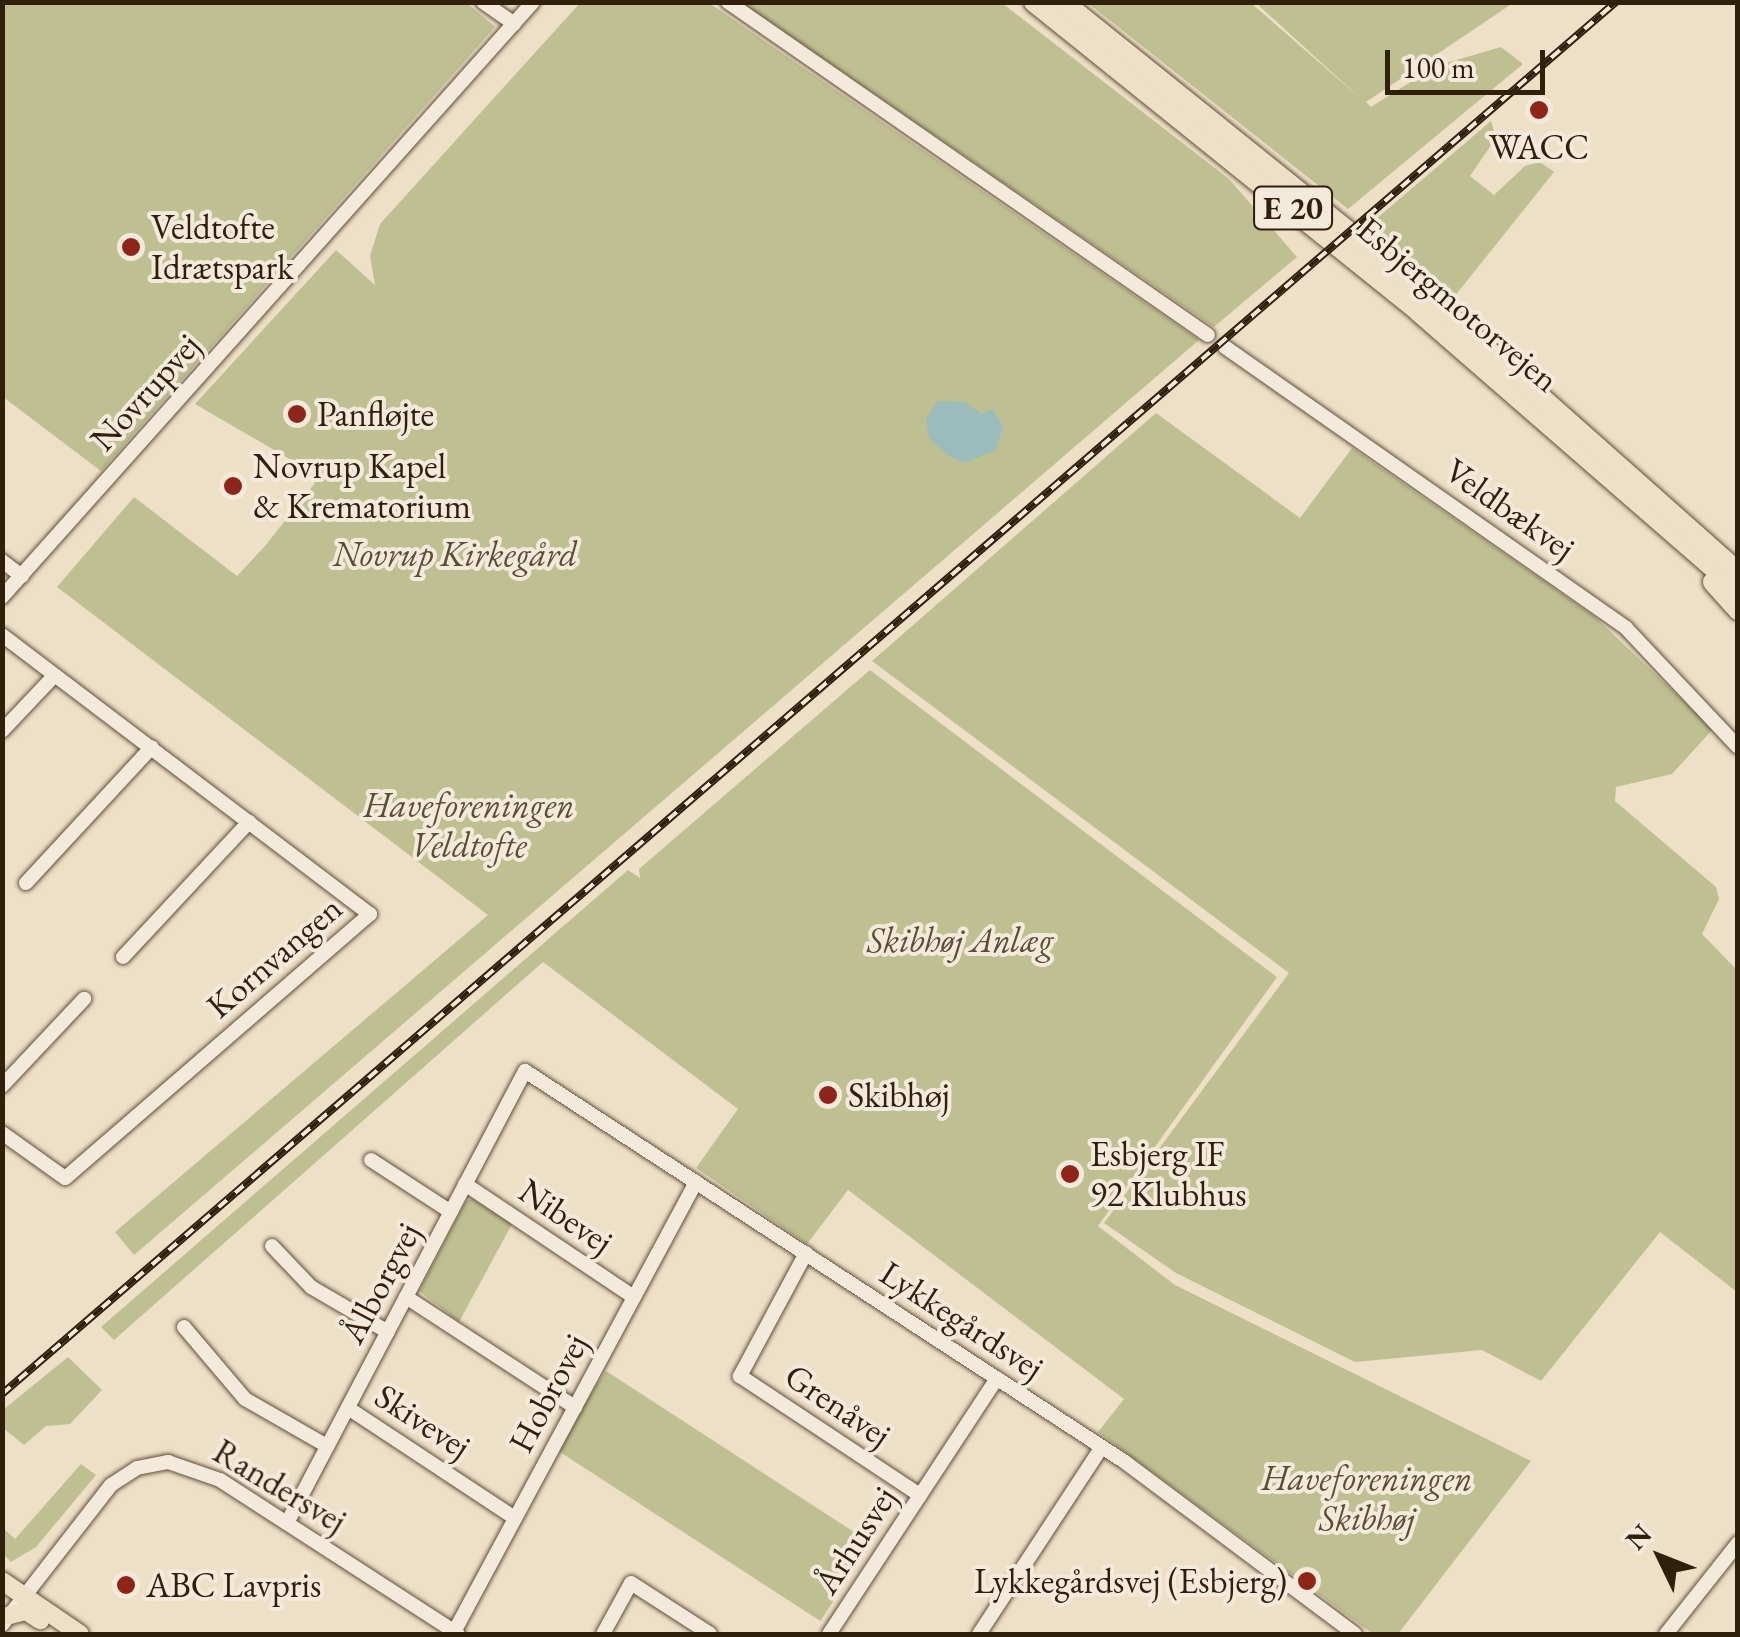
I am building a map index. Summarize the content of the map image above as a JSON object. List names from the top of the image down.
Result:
{
  "streets": {
    "highway": ["E 20", "Esbjergmotorvejen"],
    "street": [
      "Novrupvej",
      "Veldbækvej",
      "Kornvangen",
      "Nibevej",
      "Ålborgvej",
      "Lykkegårdsvej",
      "Hobrovej",
      "Grenåvej",
      "Skivevej",
      "Randersvej",
      "Århusvej"
    ]
  },
  "crossings": [
    ["E 20", "Esbjergmotorvejen"],
    ["Nibevej", "Ålborgvej"],
    ["Nibevej", "Hobrovej"],
    ["Ålborgvej", "Lykkegårdsvej"],
    ["Ålborgvej", "Skivevej"],
    ["Ålborgvej", "Randersvej"],
    ["Lykkegårdsvej", "Hobrovej"],
    ["Lykkegårdsvej", "Grenåvej"],
    ["Lykkegårdsvej", "Århusvej"],
    ["Hobrovej", "Skivevej"],
    ["Hobrovej", "Randersvej"],
    ["Grenåvej", "Århusvej"]
  ],
  "parks": [
    "Novrup Kirkegård",
    "Haveforeningen Veldtofte",
    "Skibhøj Anlæg",
    "Haveforeningen Skibhøj"
  ],
  "places": [
    "WACC",
    "Veldtofte Idrætspark",
    "Panfløjte",
    "Novrup Kapel & Krematorium",
    "Skibhøj",
    "Esbjerg IF 92 Klubhus",
    "Lykkegårdsvej (Esbjerg)",
    "ABC Lavpris"
  ],
  "scale_bar": "100 m",
  "north": "top left"
}
